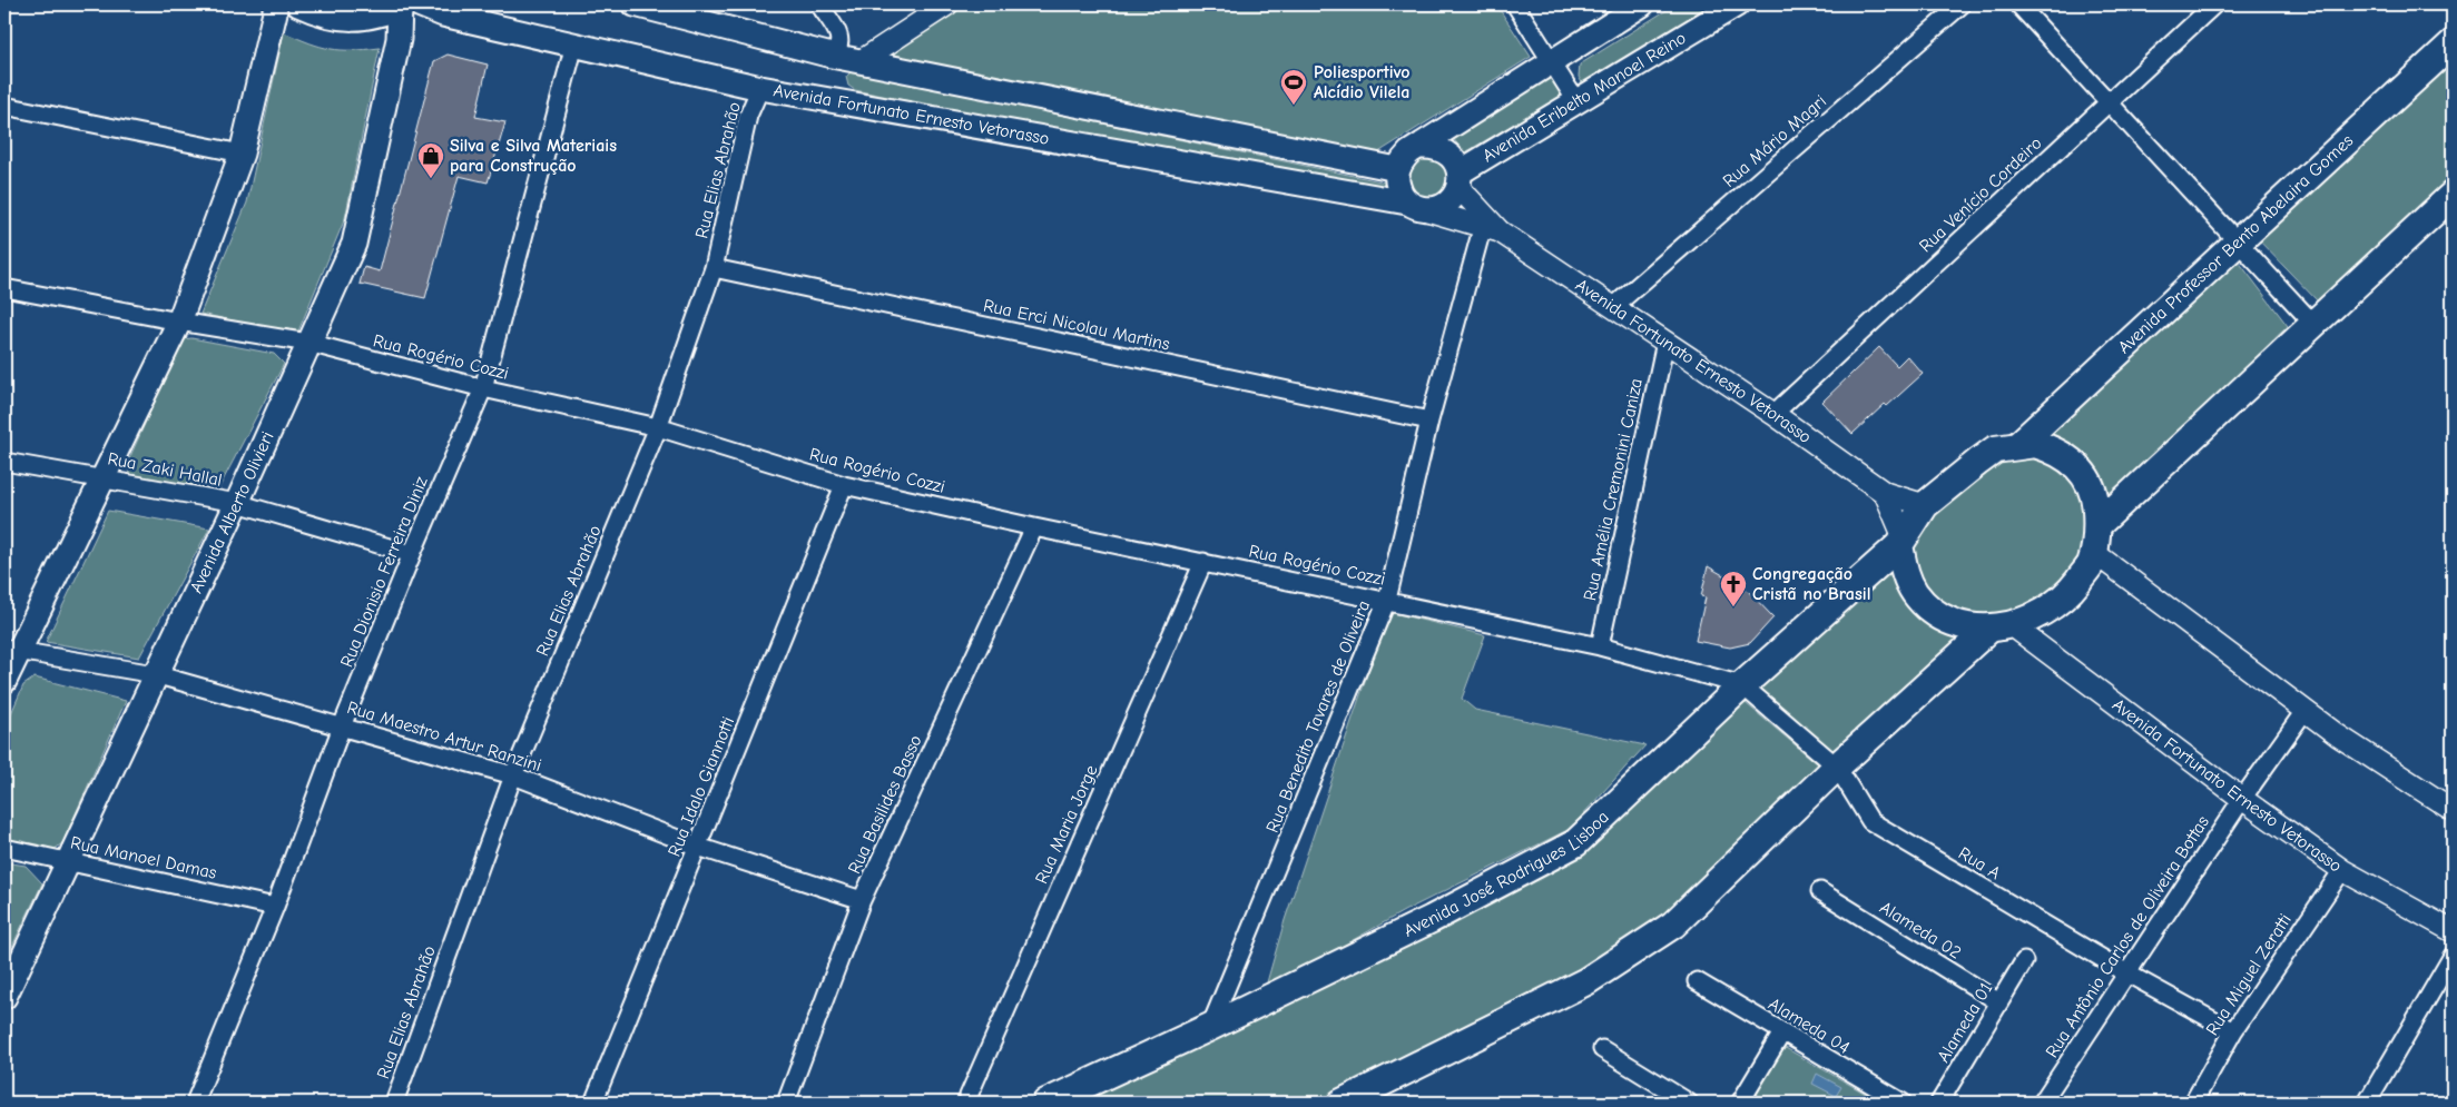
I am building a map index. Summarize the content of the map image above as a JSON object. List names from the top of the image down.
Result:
{
  "streets": {
    "main road": [
      "Avenida Eribelto Manoel Reino",
      "Avenida Fortunato Ernesto Vetorasso",
      "Avenida Professor Bento Abelaira Gomes",
      "Avenida Alberto Olivieri",
      "Avenida José Rodrigues Lisboa"
    ],
    "street": [
      "Rua Mário Magri",
      "Rua Elias Abrahão",
      "Rua Venício Cordeiro",
      "Rua Erci Nicolau Martins",
      "Rua Rogério Cozzi",
      "Rua Zaki Hallal",
      "Rua Amélia Cremonini Caniza",
      "Rua Dionisio Ferreira Diniz",
      "Rua Benedito Tavares de Oliveira",
      "Rua Maestro Artur Ranzini",
      "Rua Idalo Giannotti",
      "Rua Basilides Basso",
      "Rua Maria Jorge",
      "Rua Manoel Damas",
      "Rua A",
      "Alameda 02",
      "Rua Antônio Carlos de Oliveira Bottas",
      "Rua Miguel Zeratti",
      "Alameda 01",
      "Alameda 04"
    ]
  },
  "crossings": [
    ["Avenida Eribelto Manoel Reino", "Avenida Fortunato Ernesto Vetorasso"],
    ["Avenida Fortunato Ernesto Vetorasso", "Rua Mário Magri"],
    ["Avenida Fortunato Ernesto Vetorasso", "Rua Elias Abrahão"],
    ["Avenida Fortunato Ernesto Vetorasso", "Rua Venício Cordeiro"],
    ["Avenida Fortunato Ernesto Vetorasso", "Avenida Professor Bento Abelaira Gomes"],
    ["Avenida Fortunato Ernesto Vetorasso", "Rua Amélia Cremonini Caniza"],
    ["Avenida Fortunato Ernesto Vetorasso", "Avenida Alberto Olivieri"],
    ["Avenida Fortunato Ernesto Vetorasso", "Rua Dionisio Ferreira Diniz"],
    ["Avenida Fortunato Ernesto Vetorasso", "Rua Benedito Tavares de Oliveira"],
    ["Avenida Fortunato Ernesto Vetorasso", "Avenida José Rodrigues Lisboa"],
    ["Avenida Fortunato Ernesto Vetorasso", "Rua Antônio Carlos de Oliveira Bottas"],
    ["Avenida Fortunato Ernesto Vetorasso", "Rua Miguel Zeratti"],
    ["Rua Elias Abrahão", "Rua Erci Nicolau Martins"],
    ["Rua Elias Abrahão", "Rua Rogério Cozzi"],
    ["Rua Elias Abrahão", "Rua Maestro Artur Ranzini"],
    ["Avenida Professor Bento Abelaira Gomes", "Avenida José Rodrigues Lisboa"],
    ["Rua Erci Nicolau Martins", "Rua Benedito Tavares de Oliveira"],
    ["Rua Rogério Cozzi", "Rua Amélia Cremonini Caniza"],
    ["Rua Rogério Cozzi", "Avenida Alberto Olivieri"],
    ["Rua Rogério Cozzi", "Rua Dionisio Ferreira Diniz"],
    ["Rua Rogério Cozzi", "Rua Benedito Tavares de Oliveira"],
    ["Rua Rogério Cozzi", "Rua Idalo Giannotti"],
    ["Rua Rogério Cozzi", "Rua Basilides Basso"],
    ["Rua Rogério Cozzi", "Rua Maria Jorge"],
    ["Rua Rogério Cozzi", "Rua A"],
    ["Rua Rogério Cozzi", "Avenida José Rodrigues Lisboa"],
    ["Rua Zaki Hallal", "Avenida Alberto Olivieri"],
    ["Rua Zaki Hallal", "Rua Dionisio Ferreira Diniz"],
    ["Avenida Alberto Olivieri", "Rua Maestro Artur Ranzini"],
    ["Avenida Alberto Olivieri", "Rua Manoel Damas"],
    ["Rua Dionisio Ferreira Diniz", "Rua Maestro Artur Ranzini"],
    ["Rua Dionisio Ferreira Diniz", "Rua Manoel Damas"],
    ["Rua Benedito Tavares de Oliveira", "Avenida José Rodrigues Lisboa"],
    ["Rua Maestro Artur Ranzini", "Rua Idalo Giannotti"],
    ["Rua Maestro Artur Ranzini", "Rua Basilides Basso"],
    ["Rua A", "Avenida José Rodrigues Lisboa"],
    ["Rua A", "Rua Antônio Carlos de Oliveira Bottas"],
    ["Rua A", "Rua Miguel Zeratti"],
    ["Alameda 02", "Alameda 01"]
  ],
  "places": {
    "sports": ["Poliesportivo Alcídio Vilela"],
    "shop": ["Silva e Silva Materiais para Construção"],
    "church": ["Congregação Cristã no Brasil"]
  }
}
